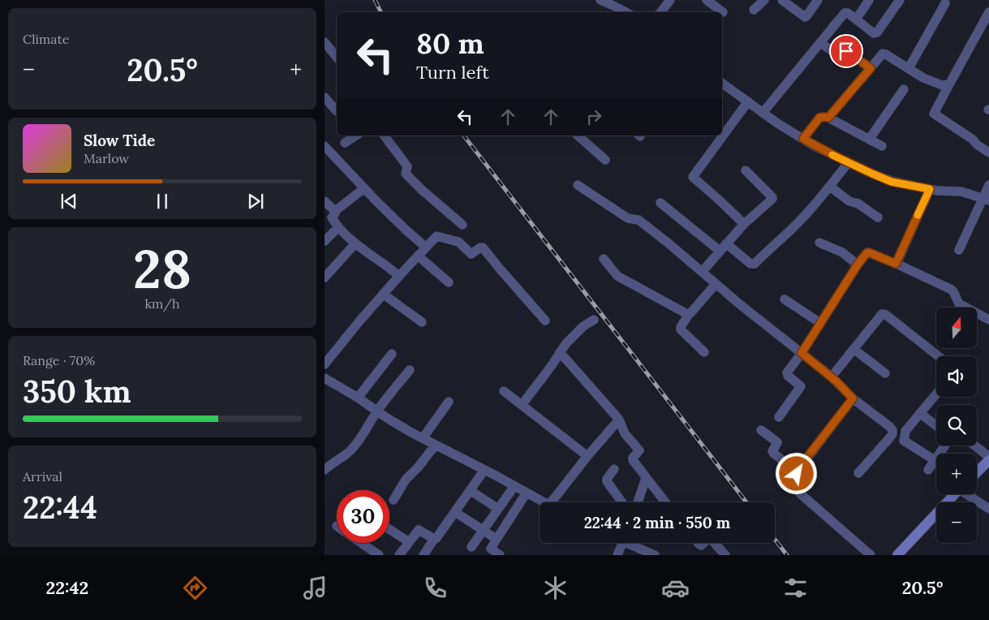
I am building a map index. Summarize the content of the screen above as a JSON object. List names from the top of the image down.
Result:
{
  "north": "top",
  "page": {
    "tile": [
      "Climate",
      ["28", "km/h"],
      ["Range · 70%", "350 km"],
      ["Arrival", "22:44"]
    ],
    "turn": ["80 m", "Turn left"],
    "heat": ["−", "20.5°", "+"],
    "song": ["Slow Tide", "Marlow"],
    "map_buttons": ["+", "−"],
    "limit": "30",
    "trip": "22:44 · 2 min · 550 m",
    "tabs": ["22:42", "20.5°"]
  }
}
